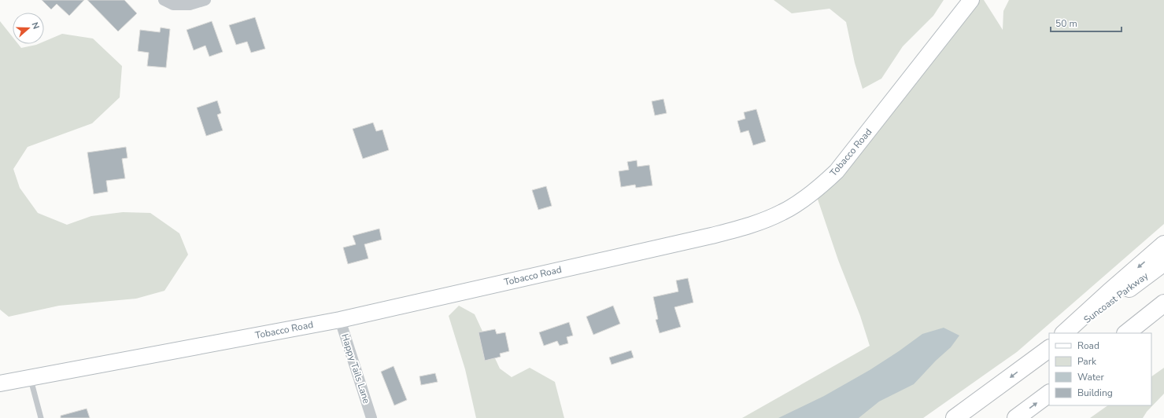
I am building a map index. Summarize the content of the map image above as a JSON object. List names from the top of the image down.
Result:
{
  "streets": {
    "highway": ["Suncoast Parkway"],
    "street": ["Tobacco Road", "Happy Tails Lane"]
  },
  "crossings": [
    ["Tobacco Road", "Happy Tails Lane"]
  ],
  "legend": [
    "Road",
    "Park",
    "Water",
    "Building"
  ],
  "scale_bar": "50 m",
  "north": "right"
}
